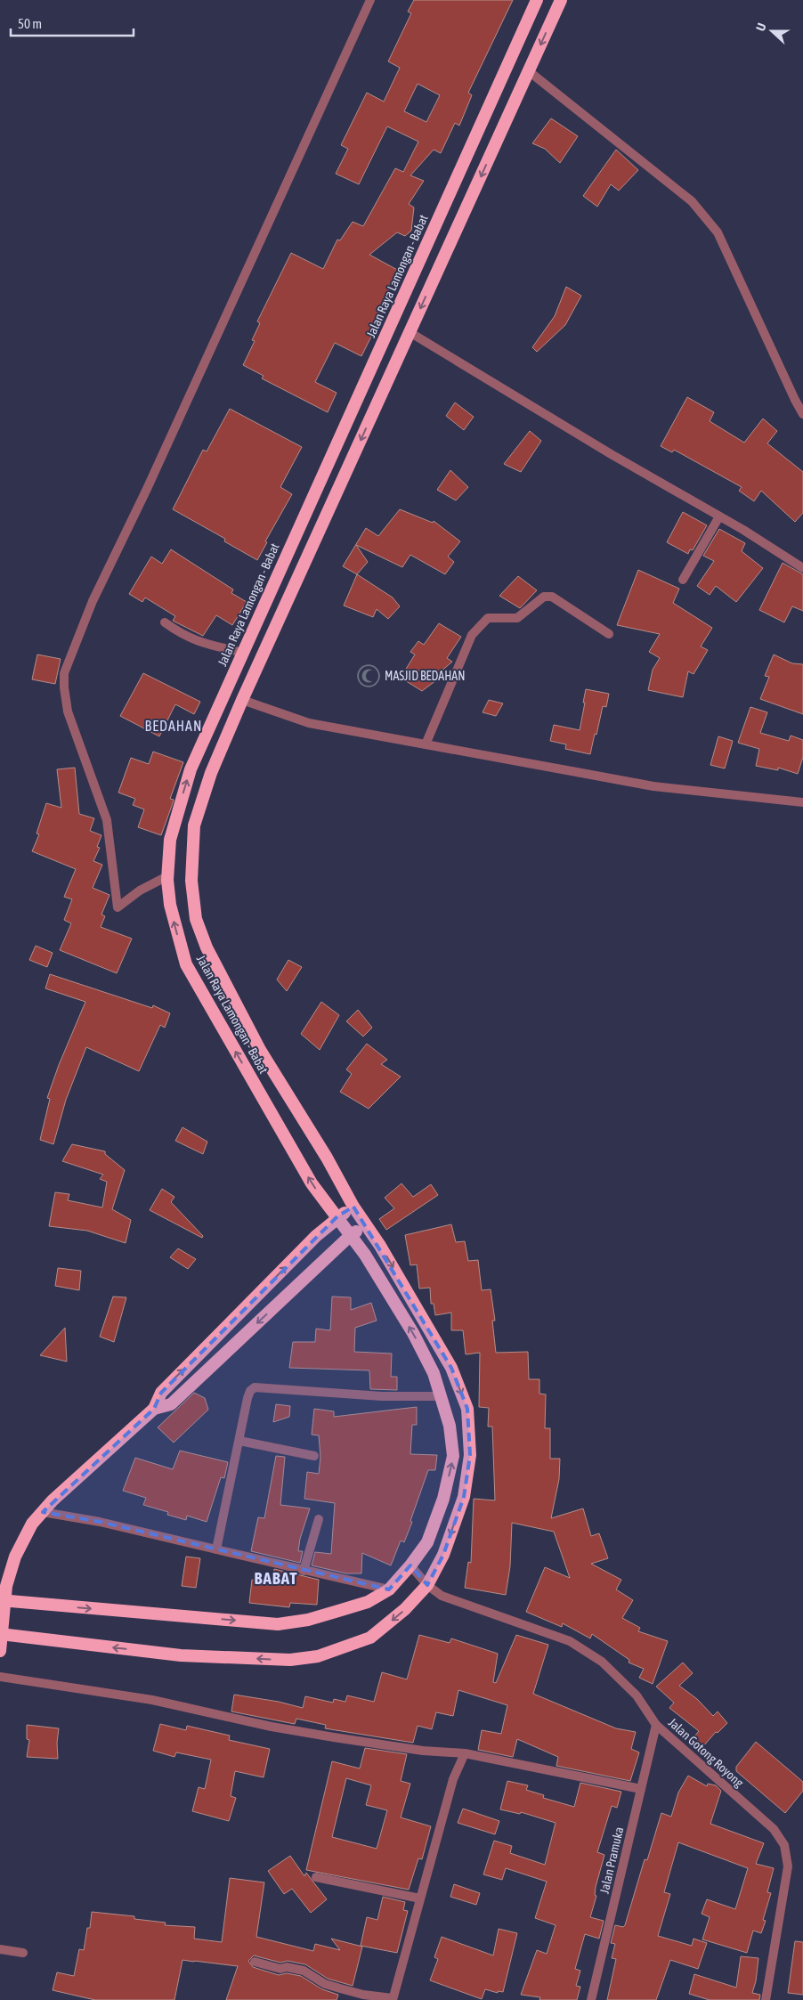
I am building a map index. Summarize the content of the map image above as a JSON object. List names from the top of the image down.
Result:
{
  "streets": {
    "highway": ["Jalan Raya Lamongan - Babat"],
    "street": ["Jalan Gotong Royong", "Jalan Pramuka"]
  },
  "crossings": [
    ["Jalan Raya Lamongan - Babat", "Jalan Gotong Royong"],
    ["Jalan Gotong Royong", "Jalan Pramuka"]
  ],
  "districts": ["BEDAHAN", "BABAT"],
  "places": {
    "mosque": ["MASJID BEDAHAN"]
  },
  "scale_bar": "50 m",
  "north": "left"
}
